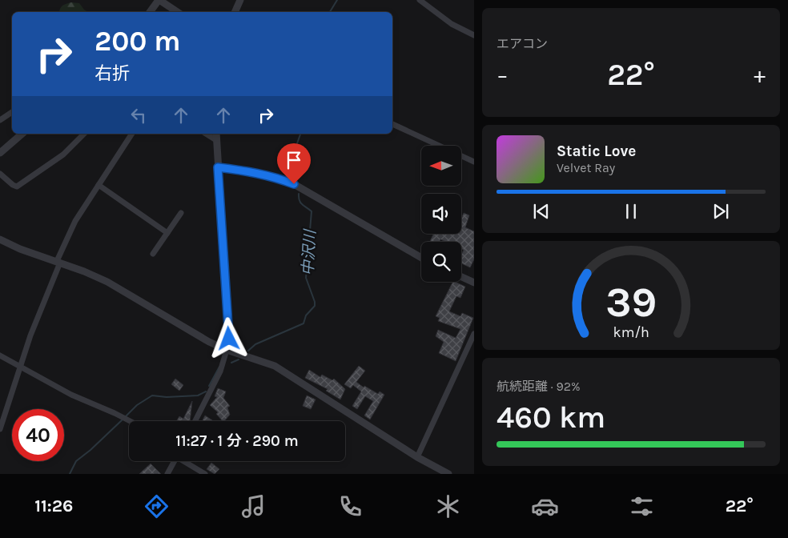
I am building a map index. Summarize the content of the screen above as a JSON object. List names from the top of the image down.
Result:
{
  "water": ["中沢川"],
  "north": "left",
  "page": {
    "tile": [
      "エアコン",
      ["航続距離 · 92%", "460 km"]
    ],
    "turn": ["200 m", "右折"],
    "heat": ["−", "22°", "+"],
    "song": ["Static Love", "Velvet Ray"],
    "limit": "40",
    "trip": "11:27 · 1 分 · 290 m",
    "tabs": ["11:26", "22°"],
    "gauge": ["39", "km/h"]
  }
}
